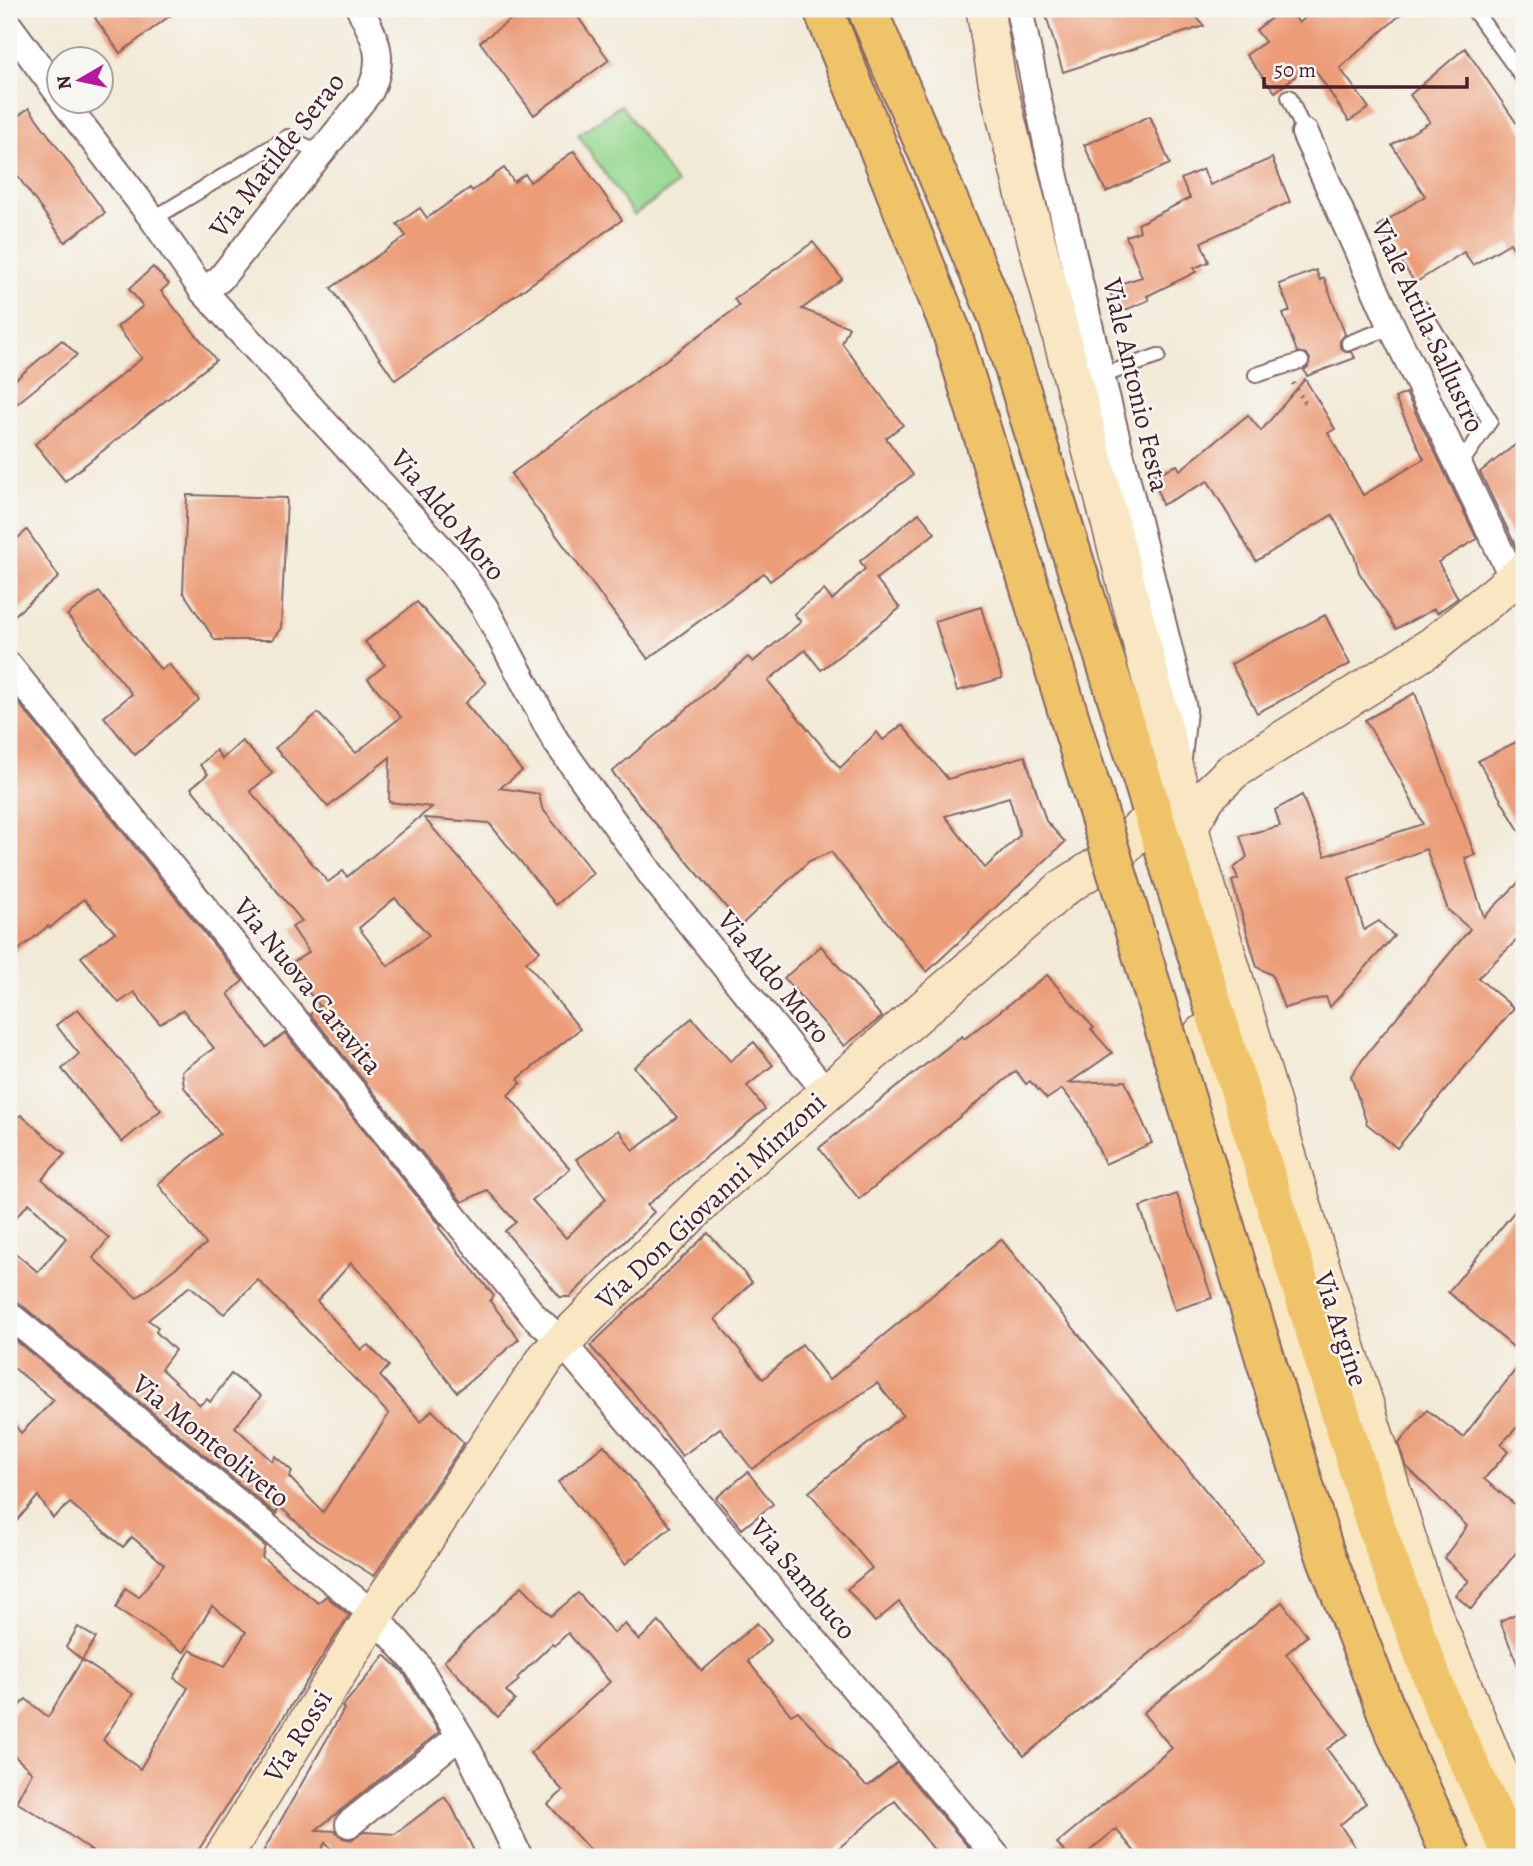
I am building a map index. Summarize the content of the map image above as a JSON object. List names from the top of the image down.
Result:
{
  "streets": {
    "street": [
      "Via Matilde Serao",
      "Viale Attila Sallustro",
      "Viale Antonio Festa",
      "Via Aldo Moro",
      "Via Nuova Caravita",
      "Via Don Giovanni Minzoni",
      "Via Argine",
      "Via Monteoliveto",
      "Via Sambuco",
      "Via Rossi"
    ]
  },
  "crossings": [
    ["Via Matilde Serao", "Via Aldo Moro"],
    ["Viale Antonio Festa", "Via Argine"],
    ["Via Aldo Moro", "Via Don Giovanni Minzoni"],
    ["Via Nuova Caravita", "Via Don Giovanni Minzoni"],
    ["Via Nuova Caravita", "Via Sambuco"],
    ["Via Don Giovanni Minzoni", "Via Monteoliveto"],
    ["Via Don Giovanni Minzoni", "Via Sambuco"],
    ["Via Don Giovanni Minzoni", "Via Rossi"],
    ["Via Monteoliveto", "Via Rossi"]
  ],
  "scale_bar": "50 m",
  "north": "left"
}
